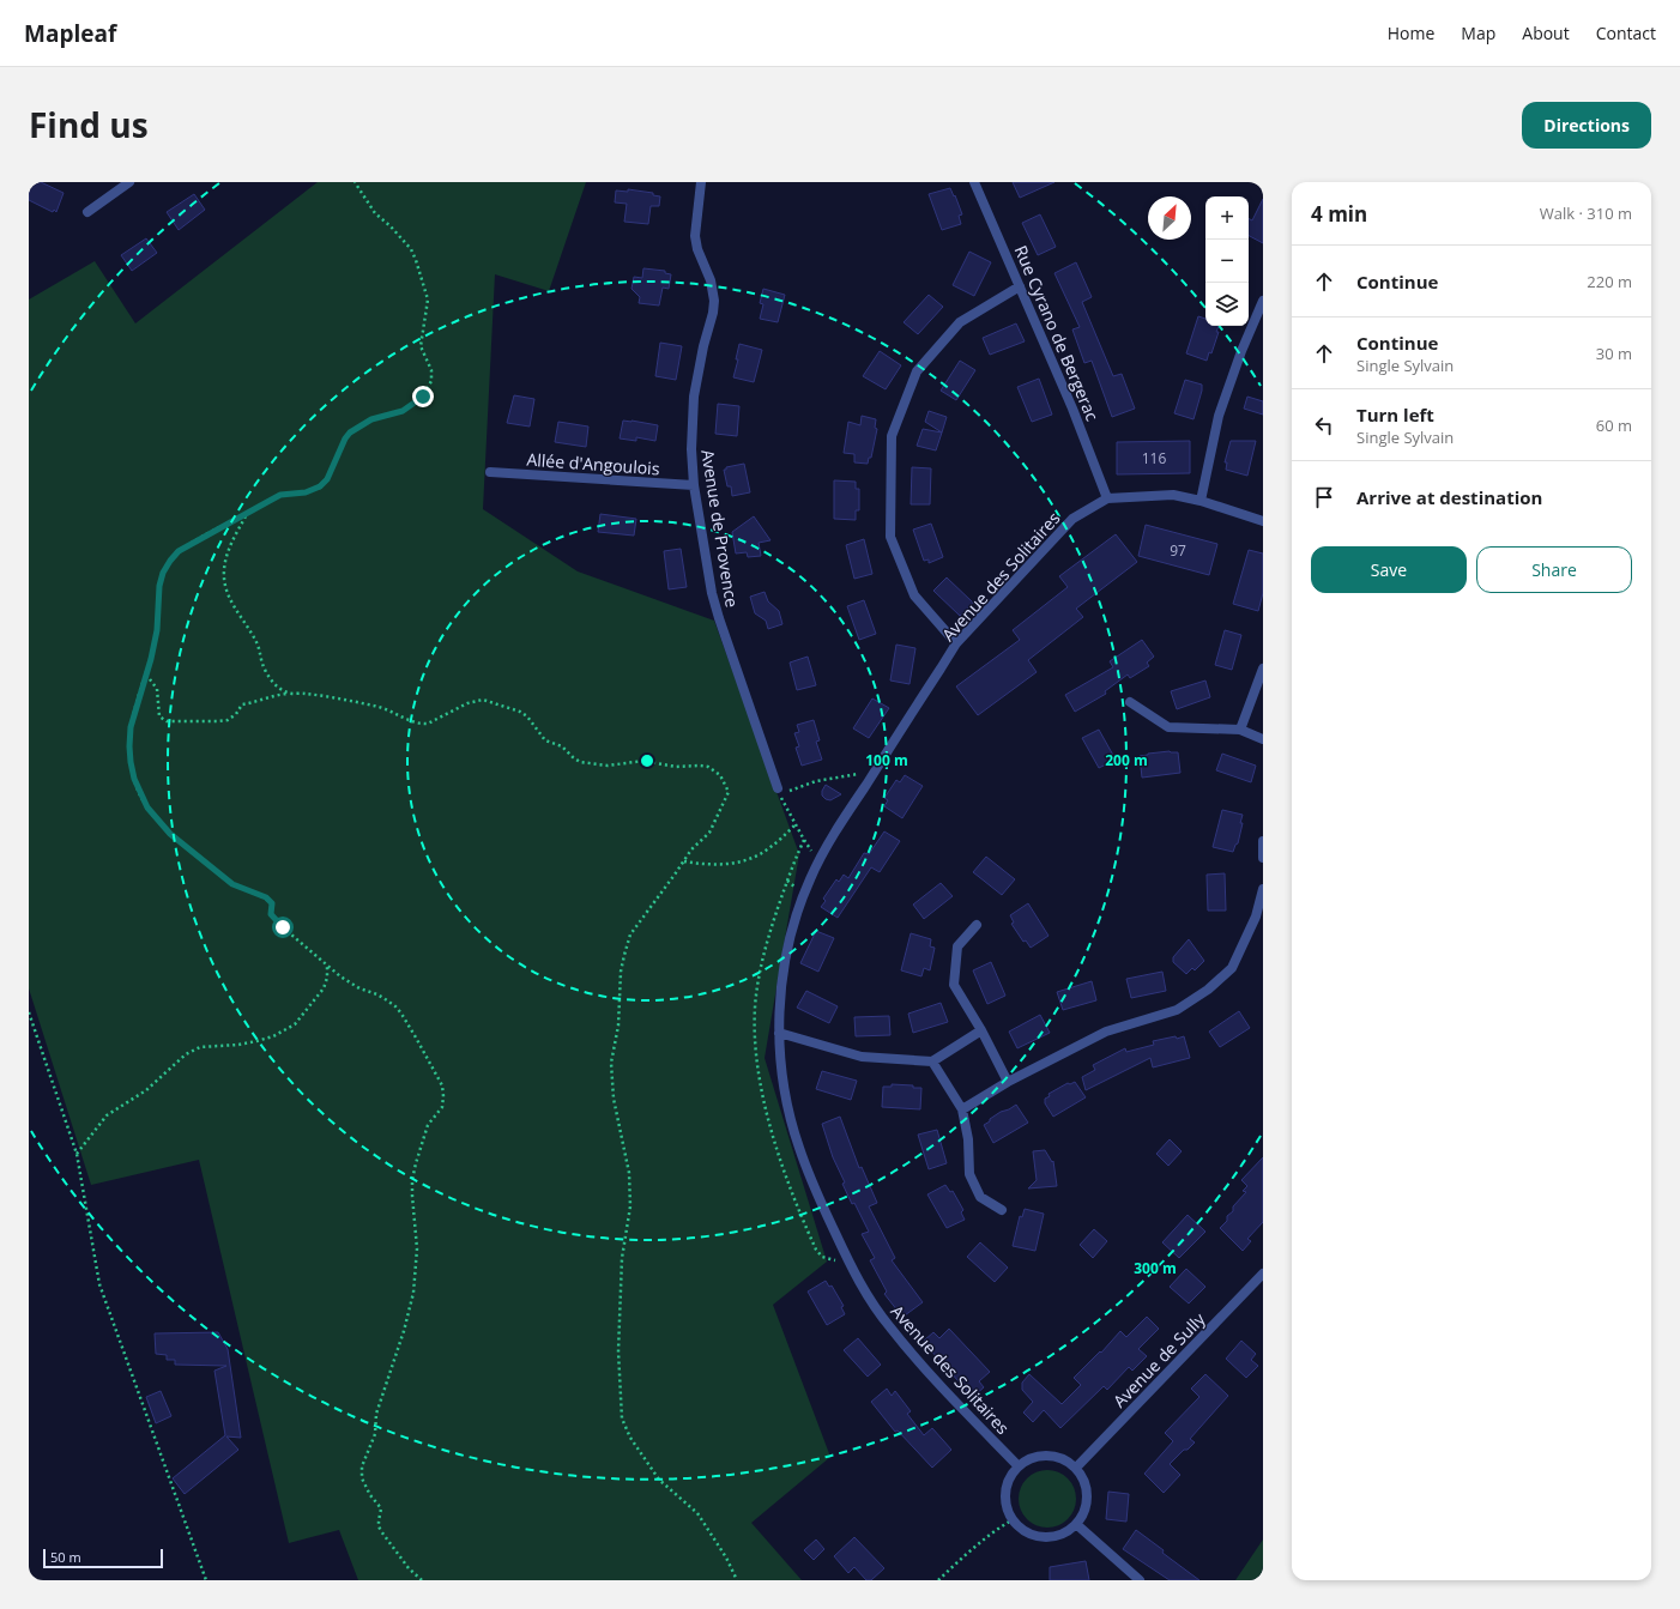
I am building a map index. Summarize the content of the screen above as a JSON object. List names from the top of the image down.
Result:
{
  "streets": {
    "street": [
      "Rue Cyrano de Bergerac",
      "Allée d'Angoulois",
      "Avenue de Provence",
      "Avenue des Solitaires",
      "Avenue de Sully"
    ]
  },
  "crossings": [
    ["Rue Cyrano de Bergerac", "Avenue des Solitaires"],
    ["Allée d'Angoulois", "Avenue de Provence"],
    ["Avenue des Solitaires", "Avenue de Sully"]
  ],
  "house_numbers": ["116", "97"],
  "scale_bar": "50 m",
  "north": "top right",
  "page": {
    "header": "Mapleaf",
    "nav": [
      "Home",
      "Map",
      "About",
      "Contact"
    ],
    "title": "Find us",
    "buttons": [
      "Directions",
      ["Save", "Share"]
    ],
    "heading": ["4 min", "Walk · 310 m"],
    "map_buttons": ["+", "−"],
    "list": [
      ["Continue", "220 m"],
      ["Continue", "Single Sylvain", "30 m"],
      ["Turn left", "Single Sylvain", "60 m"],
      "Arrive at destination"
    ],
    "scale": "50 m"
  },
  "rings": ["100 m", "200 m", "300 m"]
}
